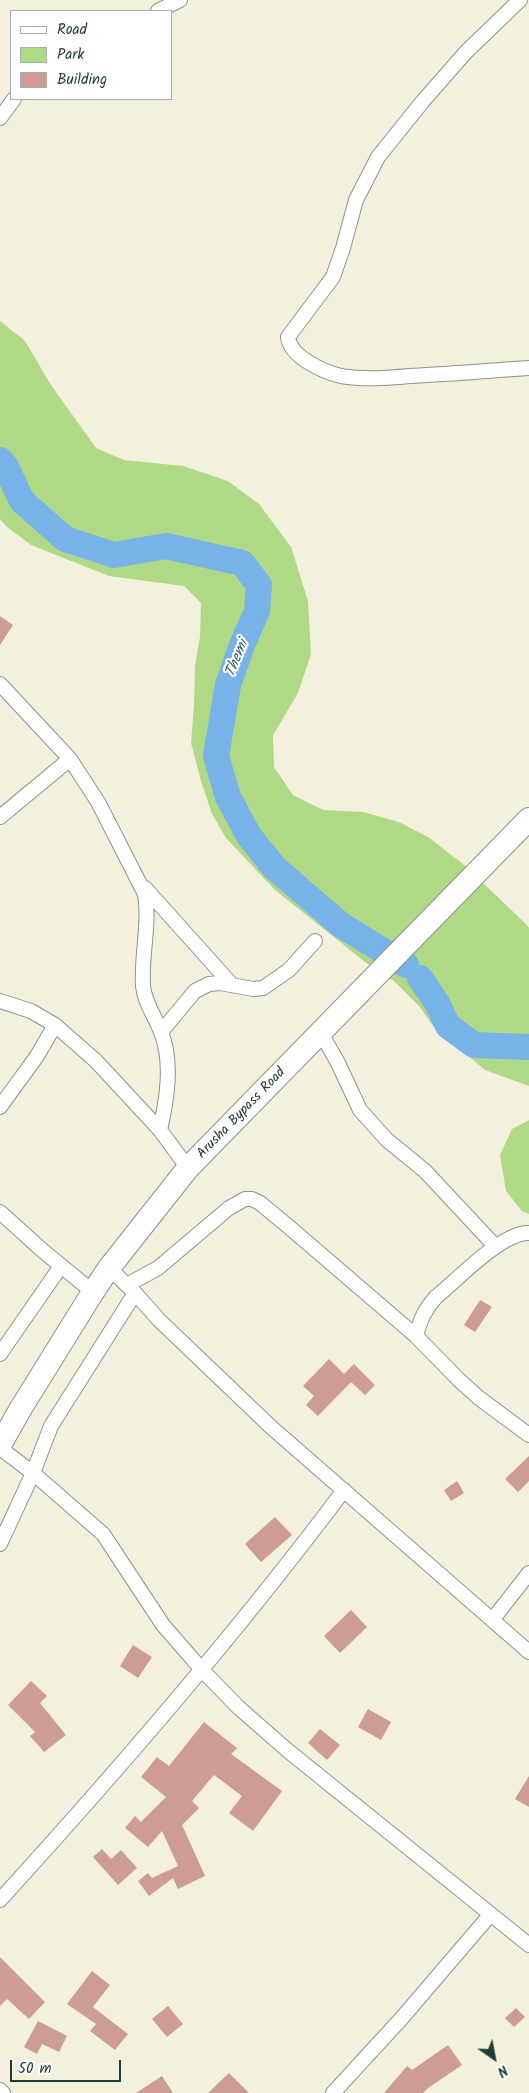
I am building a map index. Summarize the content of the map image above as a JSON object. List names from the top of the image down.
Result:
{
  "streets": {
    "main road": ["Arusha Bypass Road"]
  },
  "water": ["Themi"],
  "legend": ["Road", "Park", "Building"],
  "scale_bar": "50 m",
  "north": "bottom right"
}
